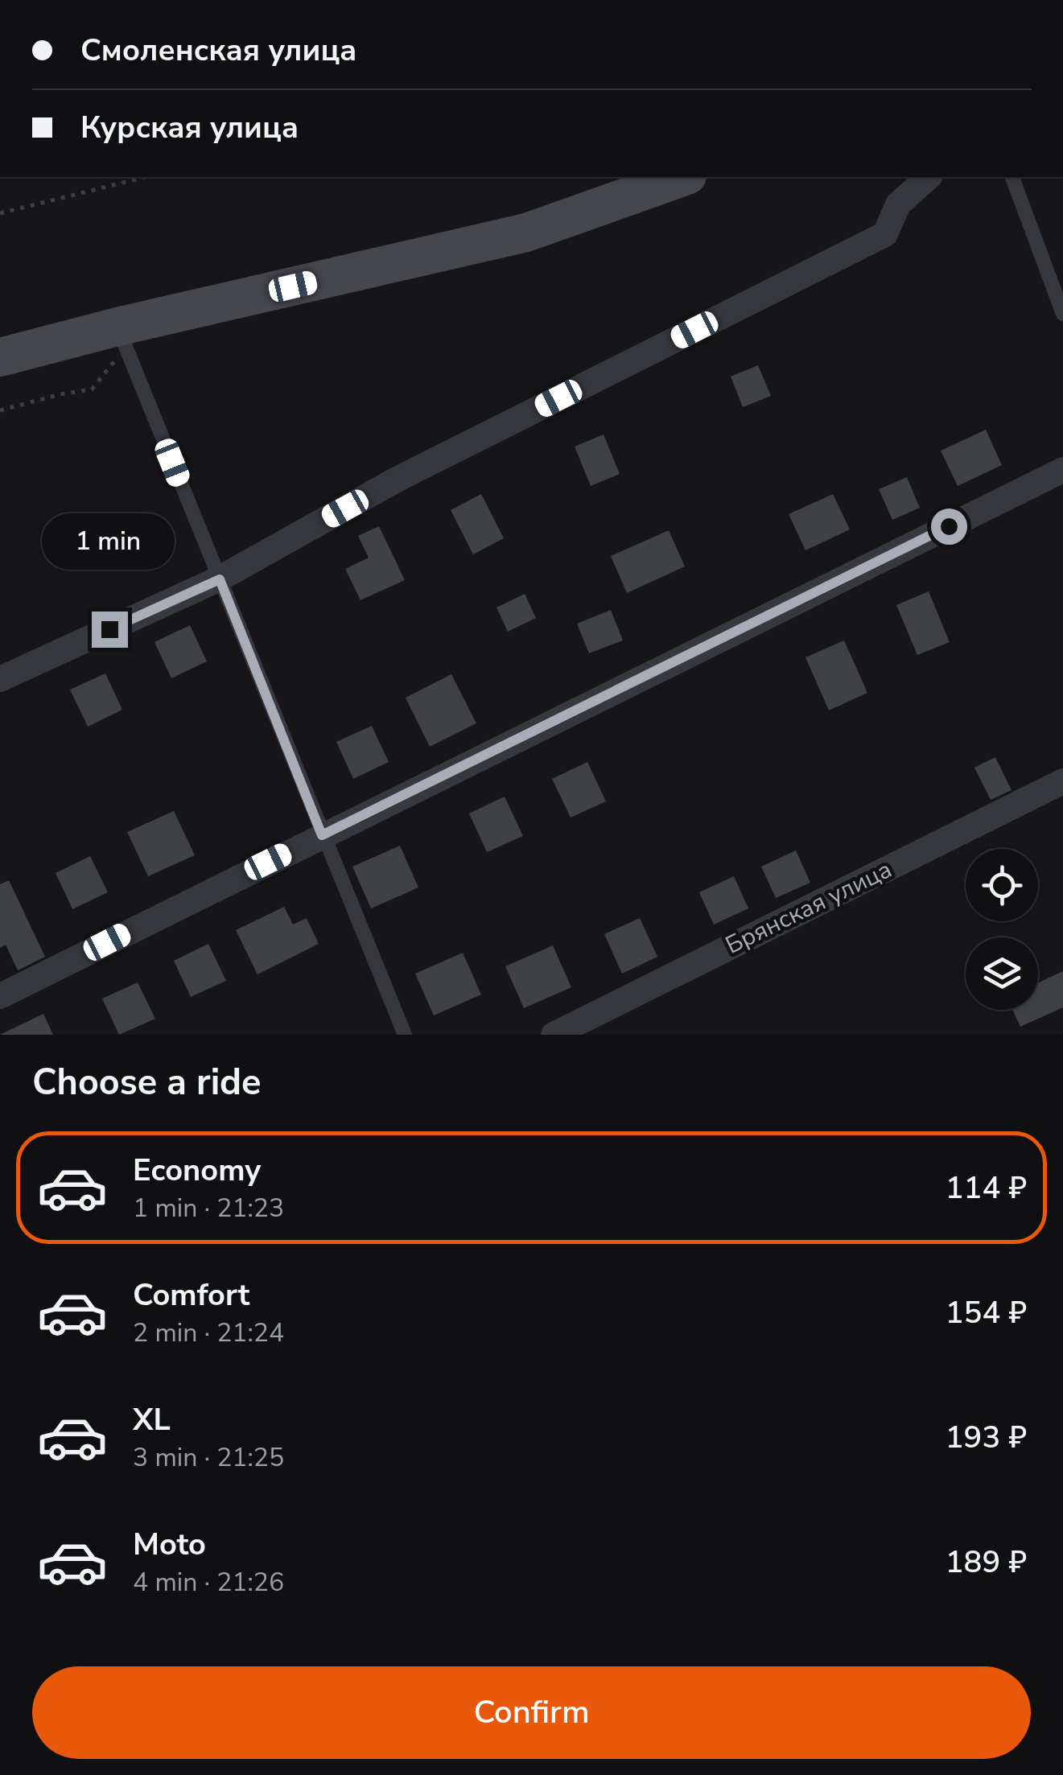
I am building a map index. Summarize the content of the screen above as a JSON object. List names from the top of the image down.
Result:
{
  "streets": {
    "street": ["Брянская улица"]
  },
  "page": {
    "banner": ["Смоленская улица", "Курская улица"],
    "bubble": "1 min",
    "heading": "Choose a ride",
    "list": [
      {
        "name": "Economy",
        "note": "1 min · 21:23",
        "value": "114 ₽"
      },
      {
        "name": "Comfort",
        "note": "2 min · 21:24",
        "value": "154 ₽"
      },
      {
        "name": "XL",
        "note": "3 min · 21:25",
        "value": "193 ₽"
      },
      {
        "name": "Moto",
        "note": "4 min · 21:26",
        "value": "189 ₽"
      }
    ],
    "buttons": "Confirm"
  }
}
